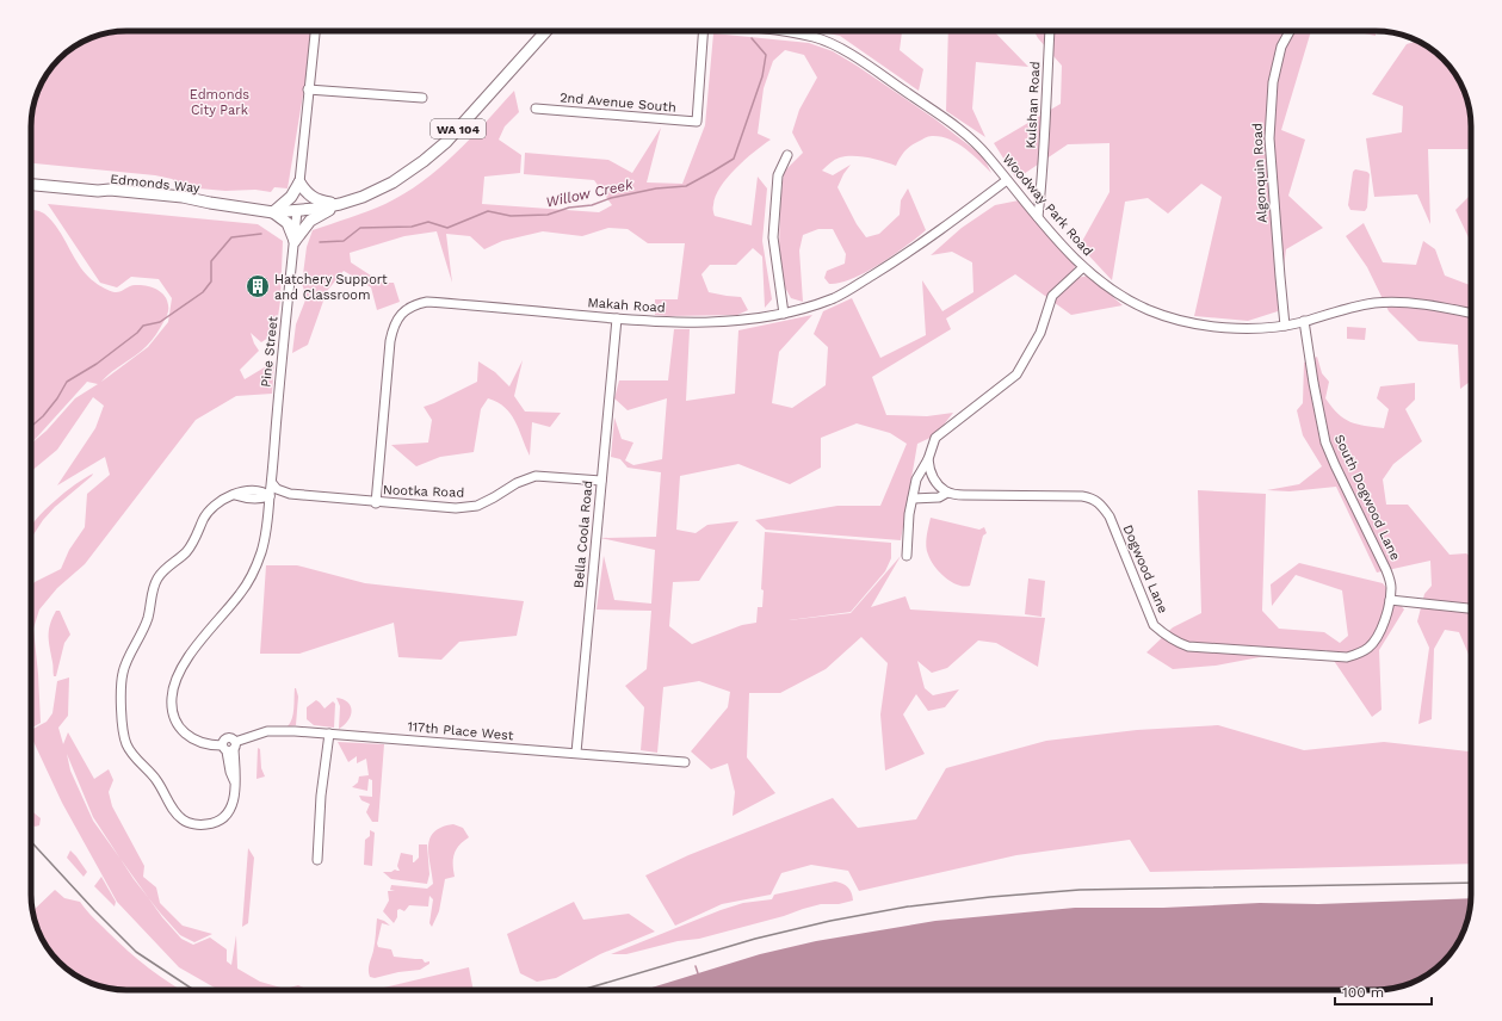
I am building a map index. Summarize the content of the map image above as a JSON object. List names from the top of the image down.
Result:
{
  "streets": {
    "main road": ["WA 104", "Edmonds Way"],
    "street": [
      "2nd Avenue South",
      "Kulshan Road",
      "Algonquin Road",
      "Woodway Park Road",
      "Makah Road",
      "Pine Street",
      "Nootka Road",
      "South Dogwood Lane",
      "Bella Coola Road",
      "Dogwood Lane",
      "117th Place West"
    ]
  },
  "crossings": [
    ["Kulshan Road", "Woodway Park Road"],
    ["WA 104", "Edmonds Way"],
    ["Algonquin Road", "Woodway Park Road"],
    ["Edmonds Way", "Pine Street"],
    ["Woodway Park Road", "Makah Road"],
    ["Woodway Park Road", "South Dogwood Lane"],
    ["Makah Road", "Nootka Road"],
    ["Makah Road", "Bella Coola Road"],
    ["Pine Street", "Nootka Road"],
    ["Pine Street", "117th Place West"],
    ["Nootka Road", "Bella Coola Road"],
    ["South Dogwood Lane", "Dogwood Lane"],
    ["Bella Coola Road", "117th Place West"]
  ],
  "water": ["Willow Creek"],
  "parks": ["Edmonds City Park"],
  "places": {
    "building": ["Hatchery Support and Classroom"]
  },
  "scale_bar": "100 m"
}
